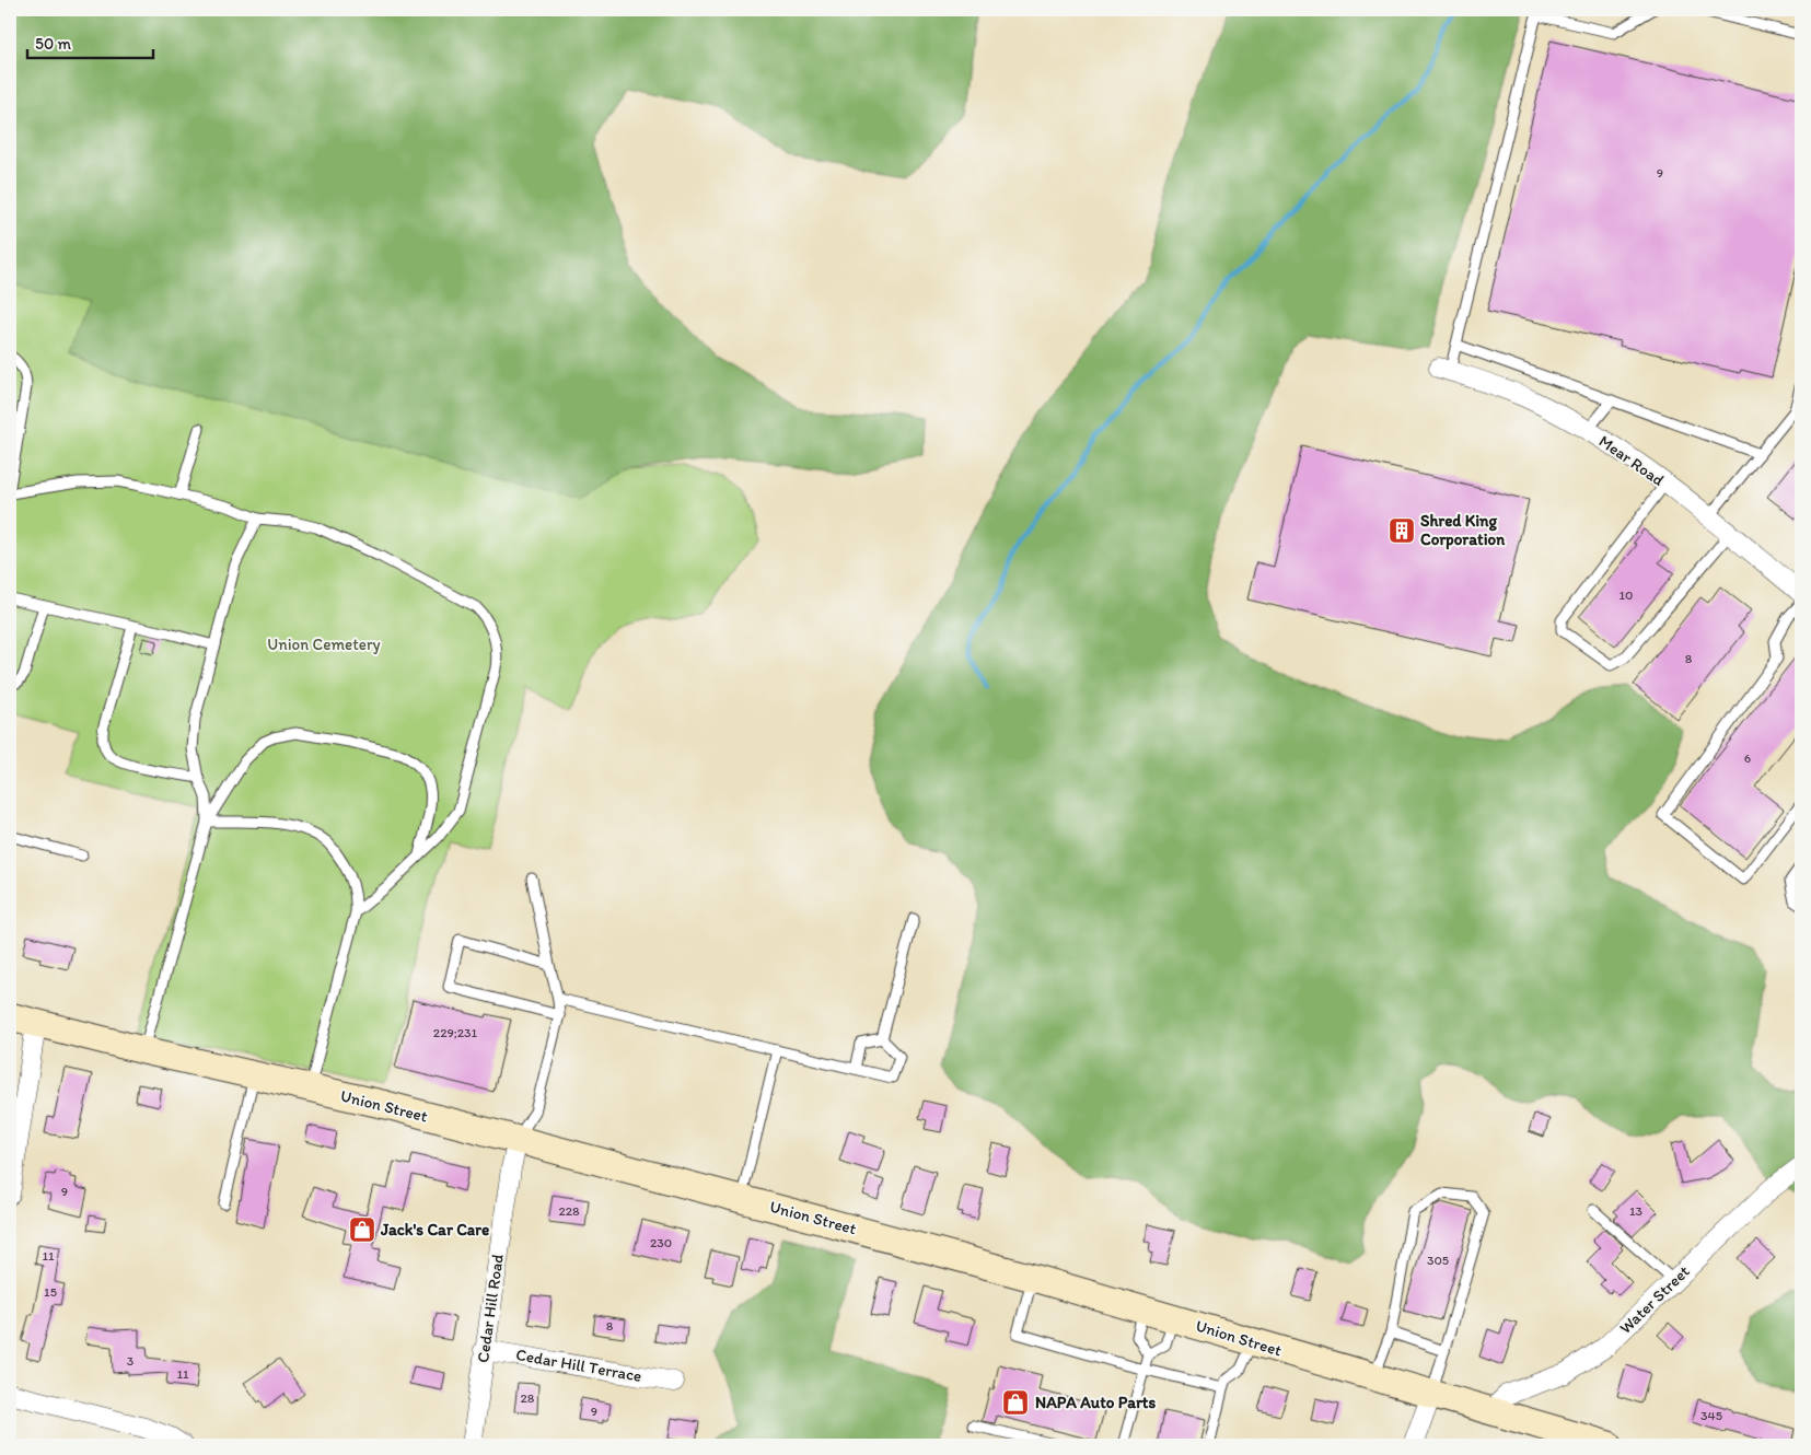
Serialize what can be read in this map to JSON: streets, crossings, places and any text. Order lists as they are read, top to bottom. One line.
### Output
{"streets":{"main road":["Union Street"],"street":["Mear Road","Water Street","Cedar Hill Road","Cedar Hill Terrace"]},"crossings":[["Union Street","Water Street"],["Union Street","Cedar Hill Road"],["Cedar Hill Road","Cedar Hill Terrace"]],"parks":["Union Cemetery"],"places":{"building":["Shred King Corporation"],"shop":["Jack's Car Care","NAPA Auto Parts"]},"house_numbers":["9","10","8","6","229;231","9","228","13","230","11","305","15","8","3","11","28","9","345"],"scale_bar":"50 m"}
